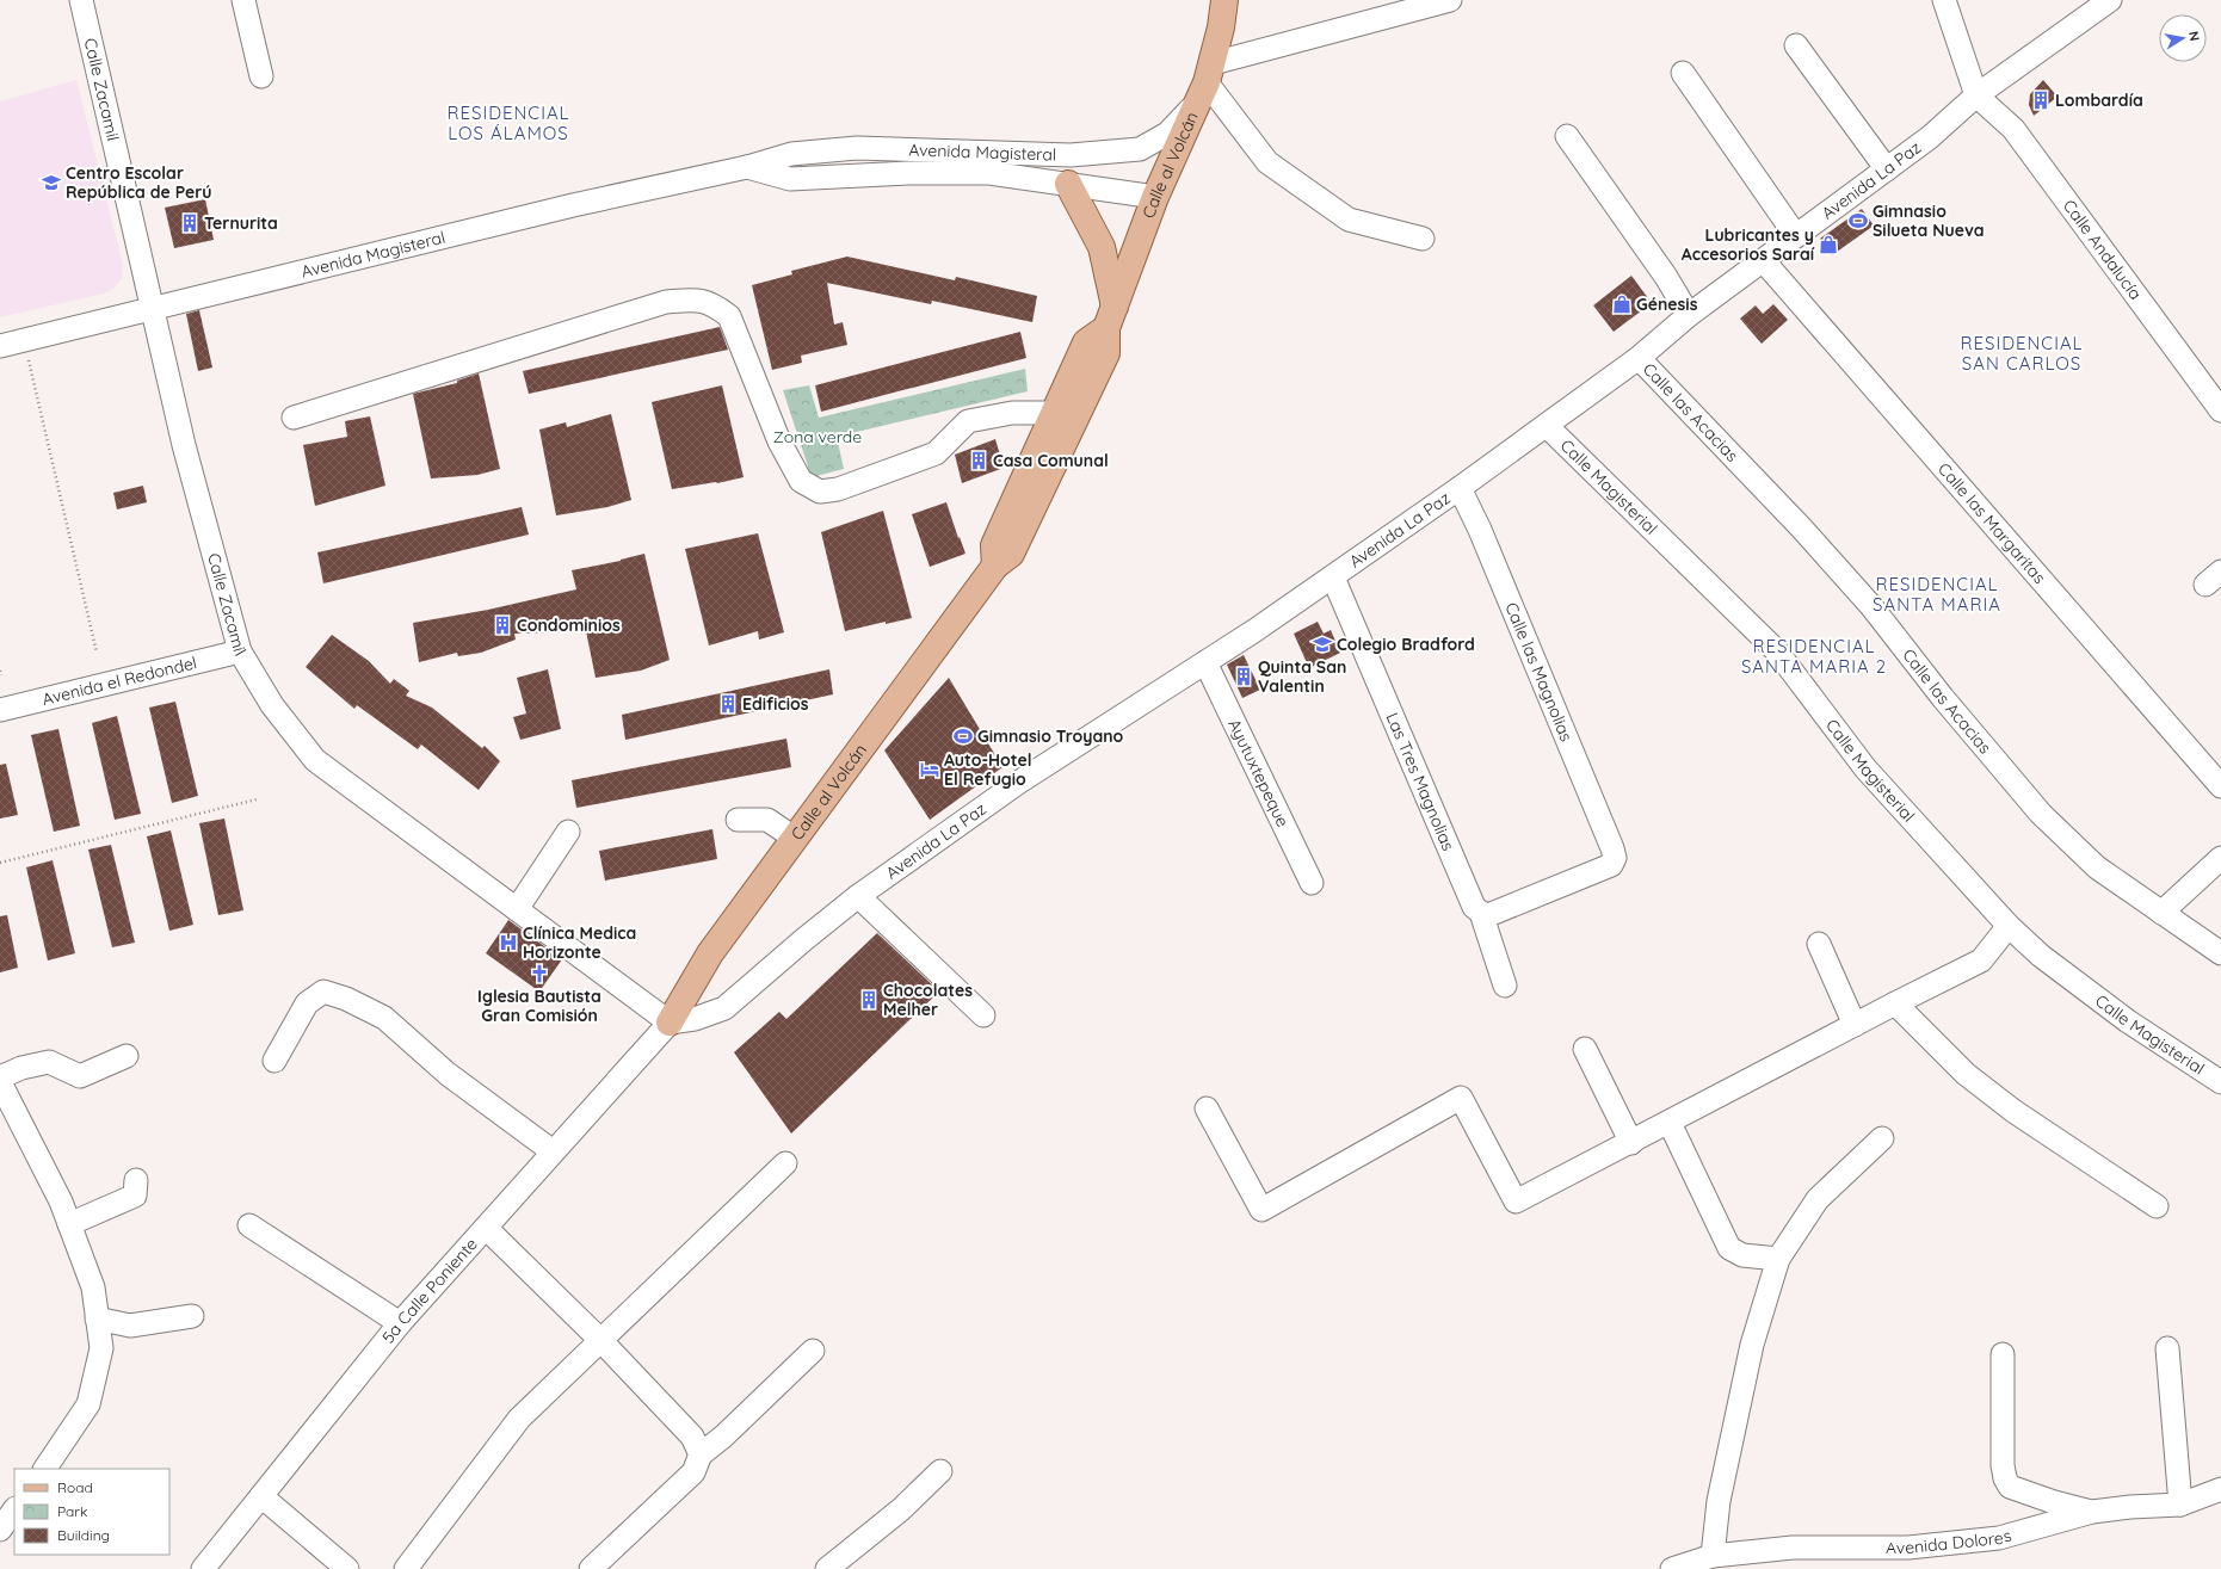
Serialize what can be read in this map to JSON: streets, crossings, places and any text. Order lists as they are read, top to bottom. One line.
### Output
{"streets":{"main road":["Calle al Volcán"],"street":["Calle Zacamil","Avenida Magisteral","Avenida La Paz","Calle Andalucía","Calle las Acacias","Calle Magisterial","Calle las Margaritas","Calle las Magnolias","Avenida el Redondel","Ayutuxtepeque","Las Tres Magnolias","5a Calle Poniente","Avenida Dolores"]},"crossings":[["Calle Zacamil","Avenida Magisteral"],["Calle Zacamil","Calle al Volcán"],["Calle Zacamil","Avenida La Paz"],["Calle Zacamil","Avenida el Redondel"],["Calle Zacamil","5a Calle Poniente"],["Avenida Magisteral","Calle al Volcán"],["Calle al Volcán","Avenida La Paz"],["Calle al Volcán","5a Calle Poniente"],["Avenida La Paz","Calle Andalucía"],["Avenida La Paz","Calle las Acacias"],["Avenida La Paz","Calle Magisterial"],["Avenida La Paz","Calle las Margaritas"],["Avenida La Paz","Calle las Magnolias"],["Avenida La Paz","Ayutuxtepeque"],["Avenida La Paz","Las Tres Magnolias"],["Avenida La Paz","5a Calle Poniente"],["Calle las Magnolias","Las Tres Magnolias"]],"districts":["RESIDENCIAL LOS ÁLAMOS","RESIDENCIAL SAN CARLOS","RESIDENCIAL SANTA MARIA","RESIDENCIAL SANTA MARIA 2"],"parks":["Zona verde"],"places":{"building":["Lombardía","Ternurita","Casa Comunal","Condominios","Quinta San Valentin","Edificios","Chocolates Melher"],"school or university":["Centro Escolar República de Perú","Colegio Bradford"],"sports":["Gimnasio Silueta Nueva","Gimnasio Troyano"],"shop":["Lubricantes y Accesorios Saraí","Génesis"],"hotel":["Auto-Hotel El Refugio"],"hospital":["Clínica Medica Horizonte"],"church":["Iglesia Bautista Gran Comisión"]},"legend":["Road","Park","Building"],"north":"right"}
